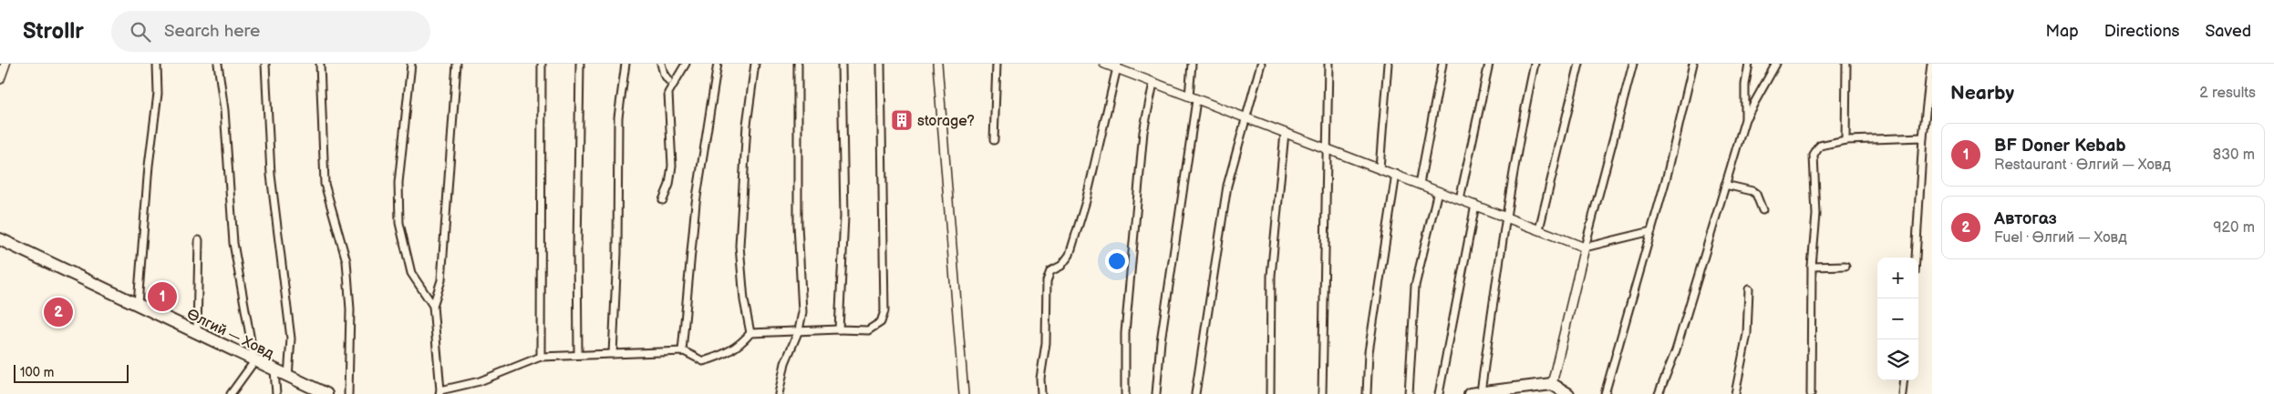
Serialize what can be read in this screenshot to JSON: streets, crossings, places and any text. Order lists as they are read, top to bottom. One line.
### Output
{"streets":{"highway":["Өлгий — Ховд"]},"places":{"building":["storage?"]},"scale_bar":"100 m","page":{"header":"Strollr","search":"Search here","nav":["Map","Directions","Saved"],"heading":["Nearby","2 results"],"list":[{"mark":"1","name":"BF Doner Kebab","note":"Restaurant · Өлгий — Ховд","value":"830 m"},{"mark":"2","name":"Автогаз","note":"Fuel · Өлгий — Ховд","value":"920 m"}],"map_buttons":["+","−"],"pins":["1","2"],"scale":"100 m"}}
